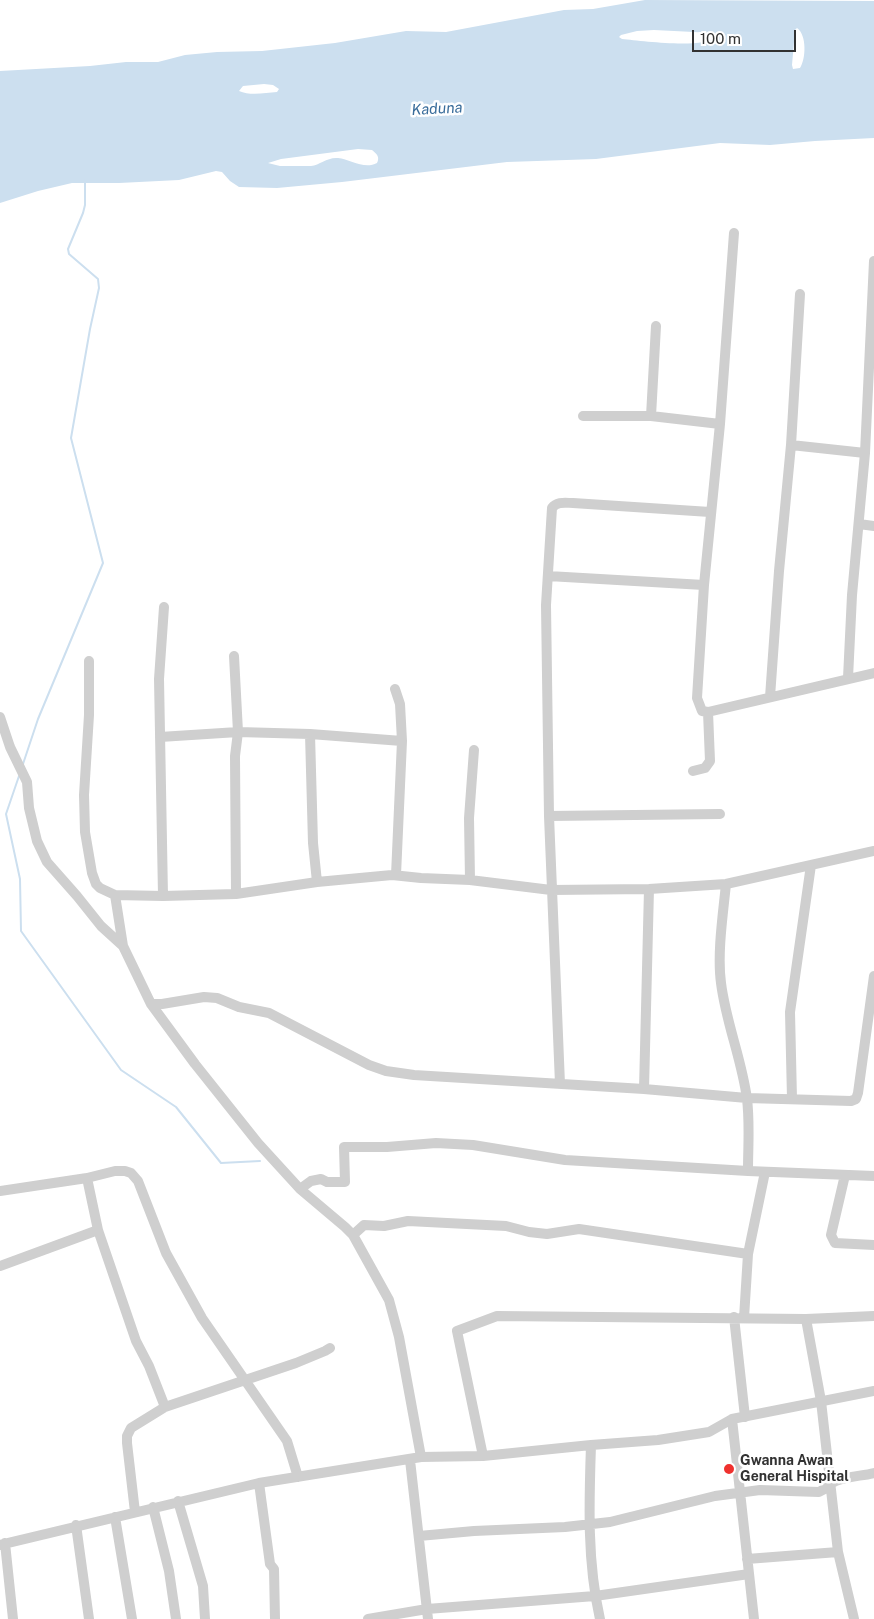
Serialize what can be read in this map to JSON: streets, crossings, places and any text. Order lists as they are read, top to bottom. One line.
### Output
{"water":["Kaduna"],"places":["Gwanna Awan General Hispital"],"scale_bar":"100 m"}
